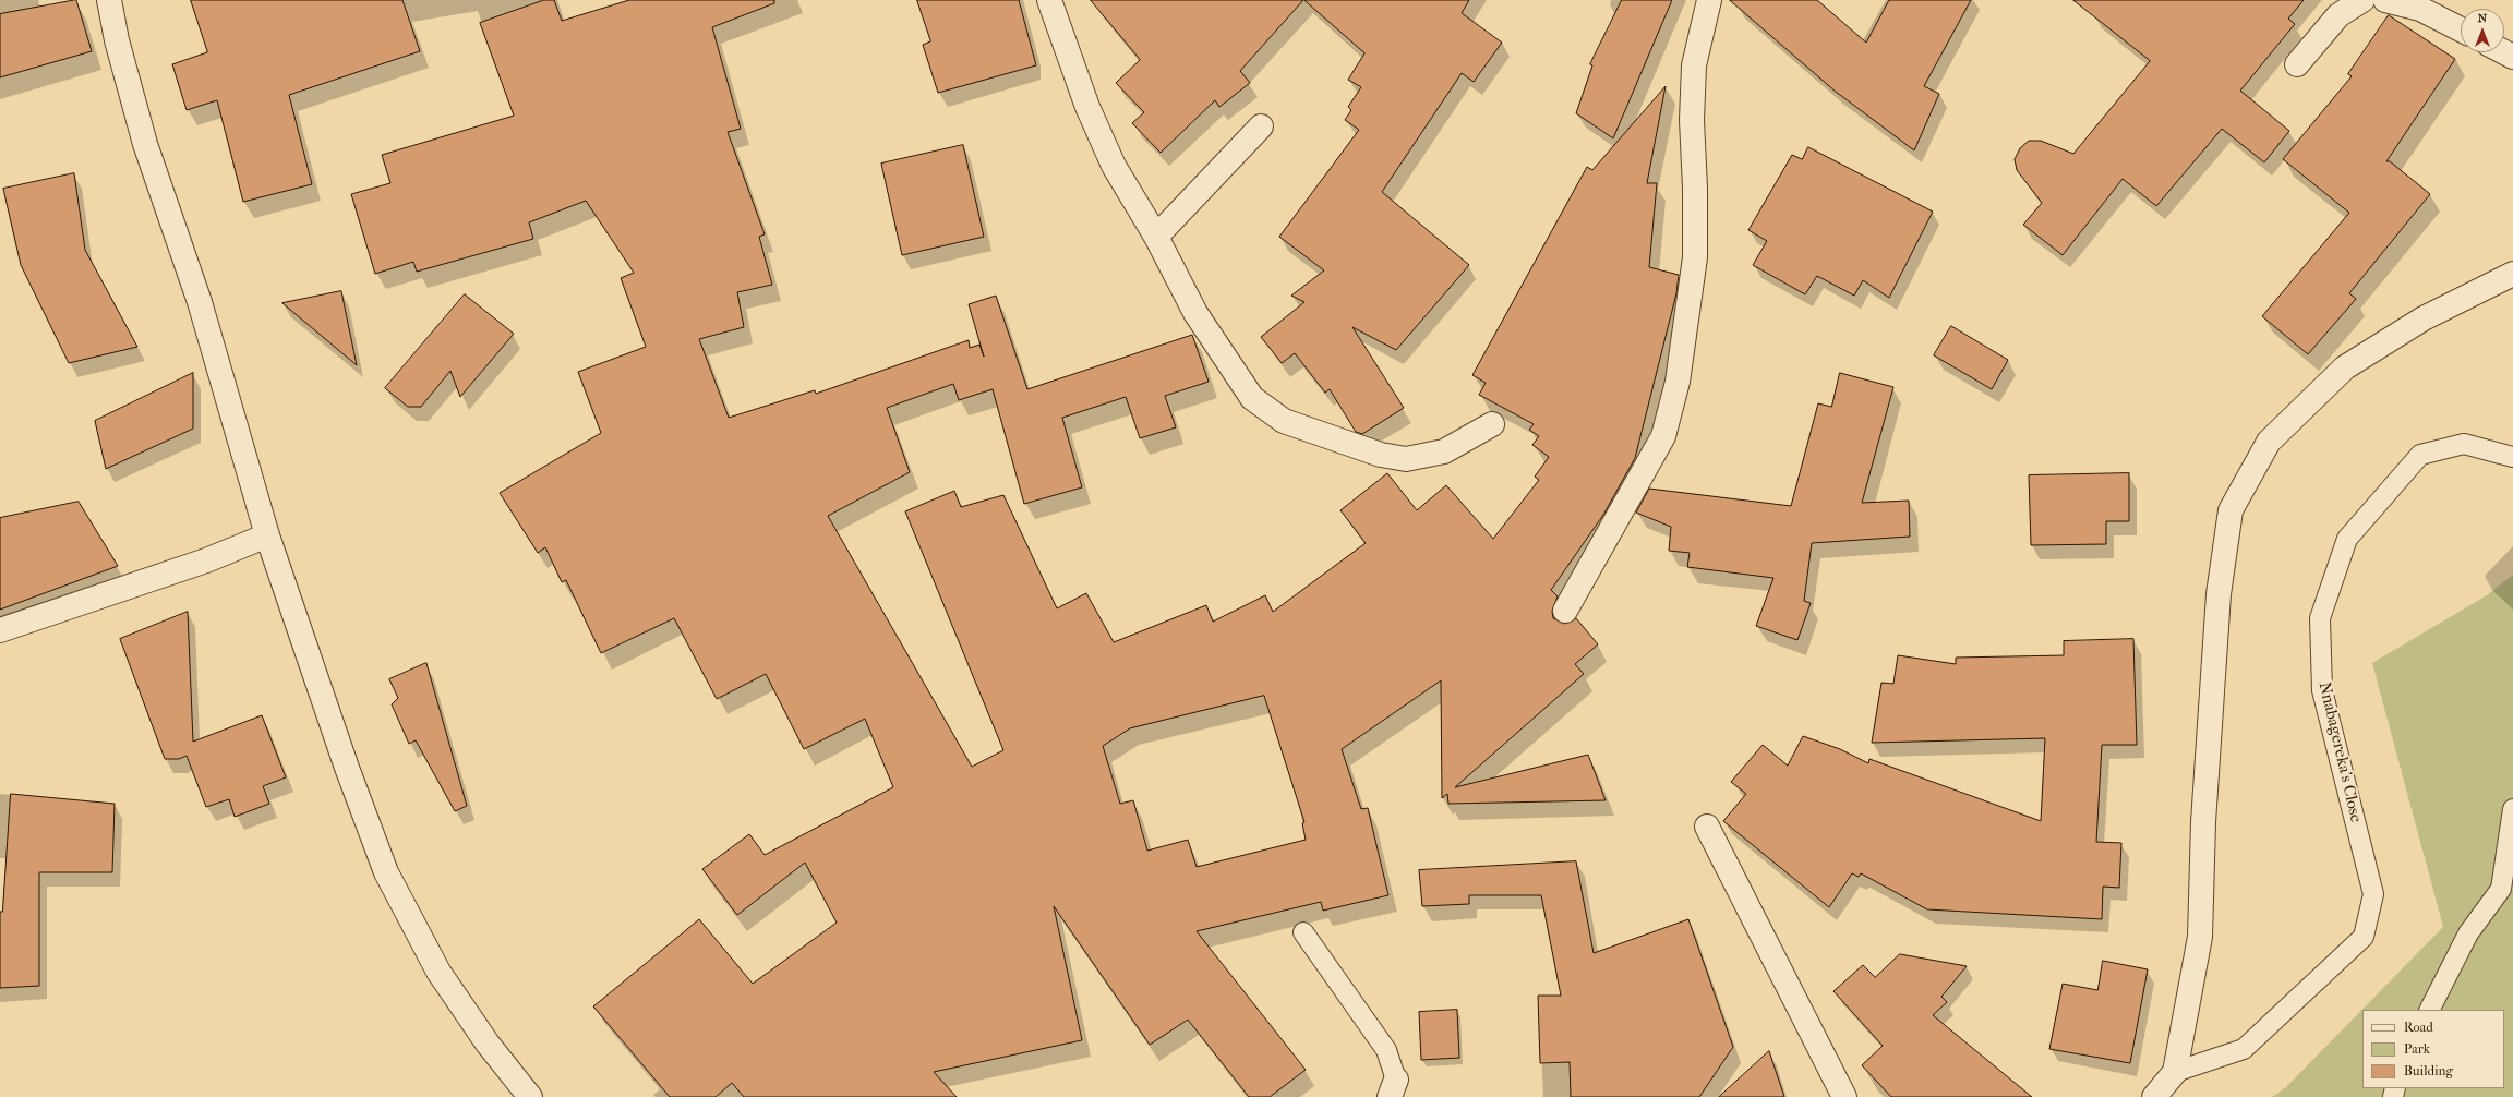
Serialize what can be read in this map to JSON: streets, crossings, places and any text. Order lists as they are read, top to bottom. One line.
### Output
{"streets":{"lane":["Nnabagereka's Close"]},"legend":["Road","Park","Building"],"north":"top"}
